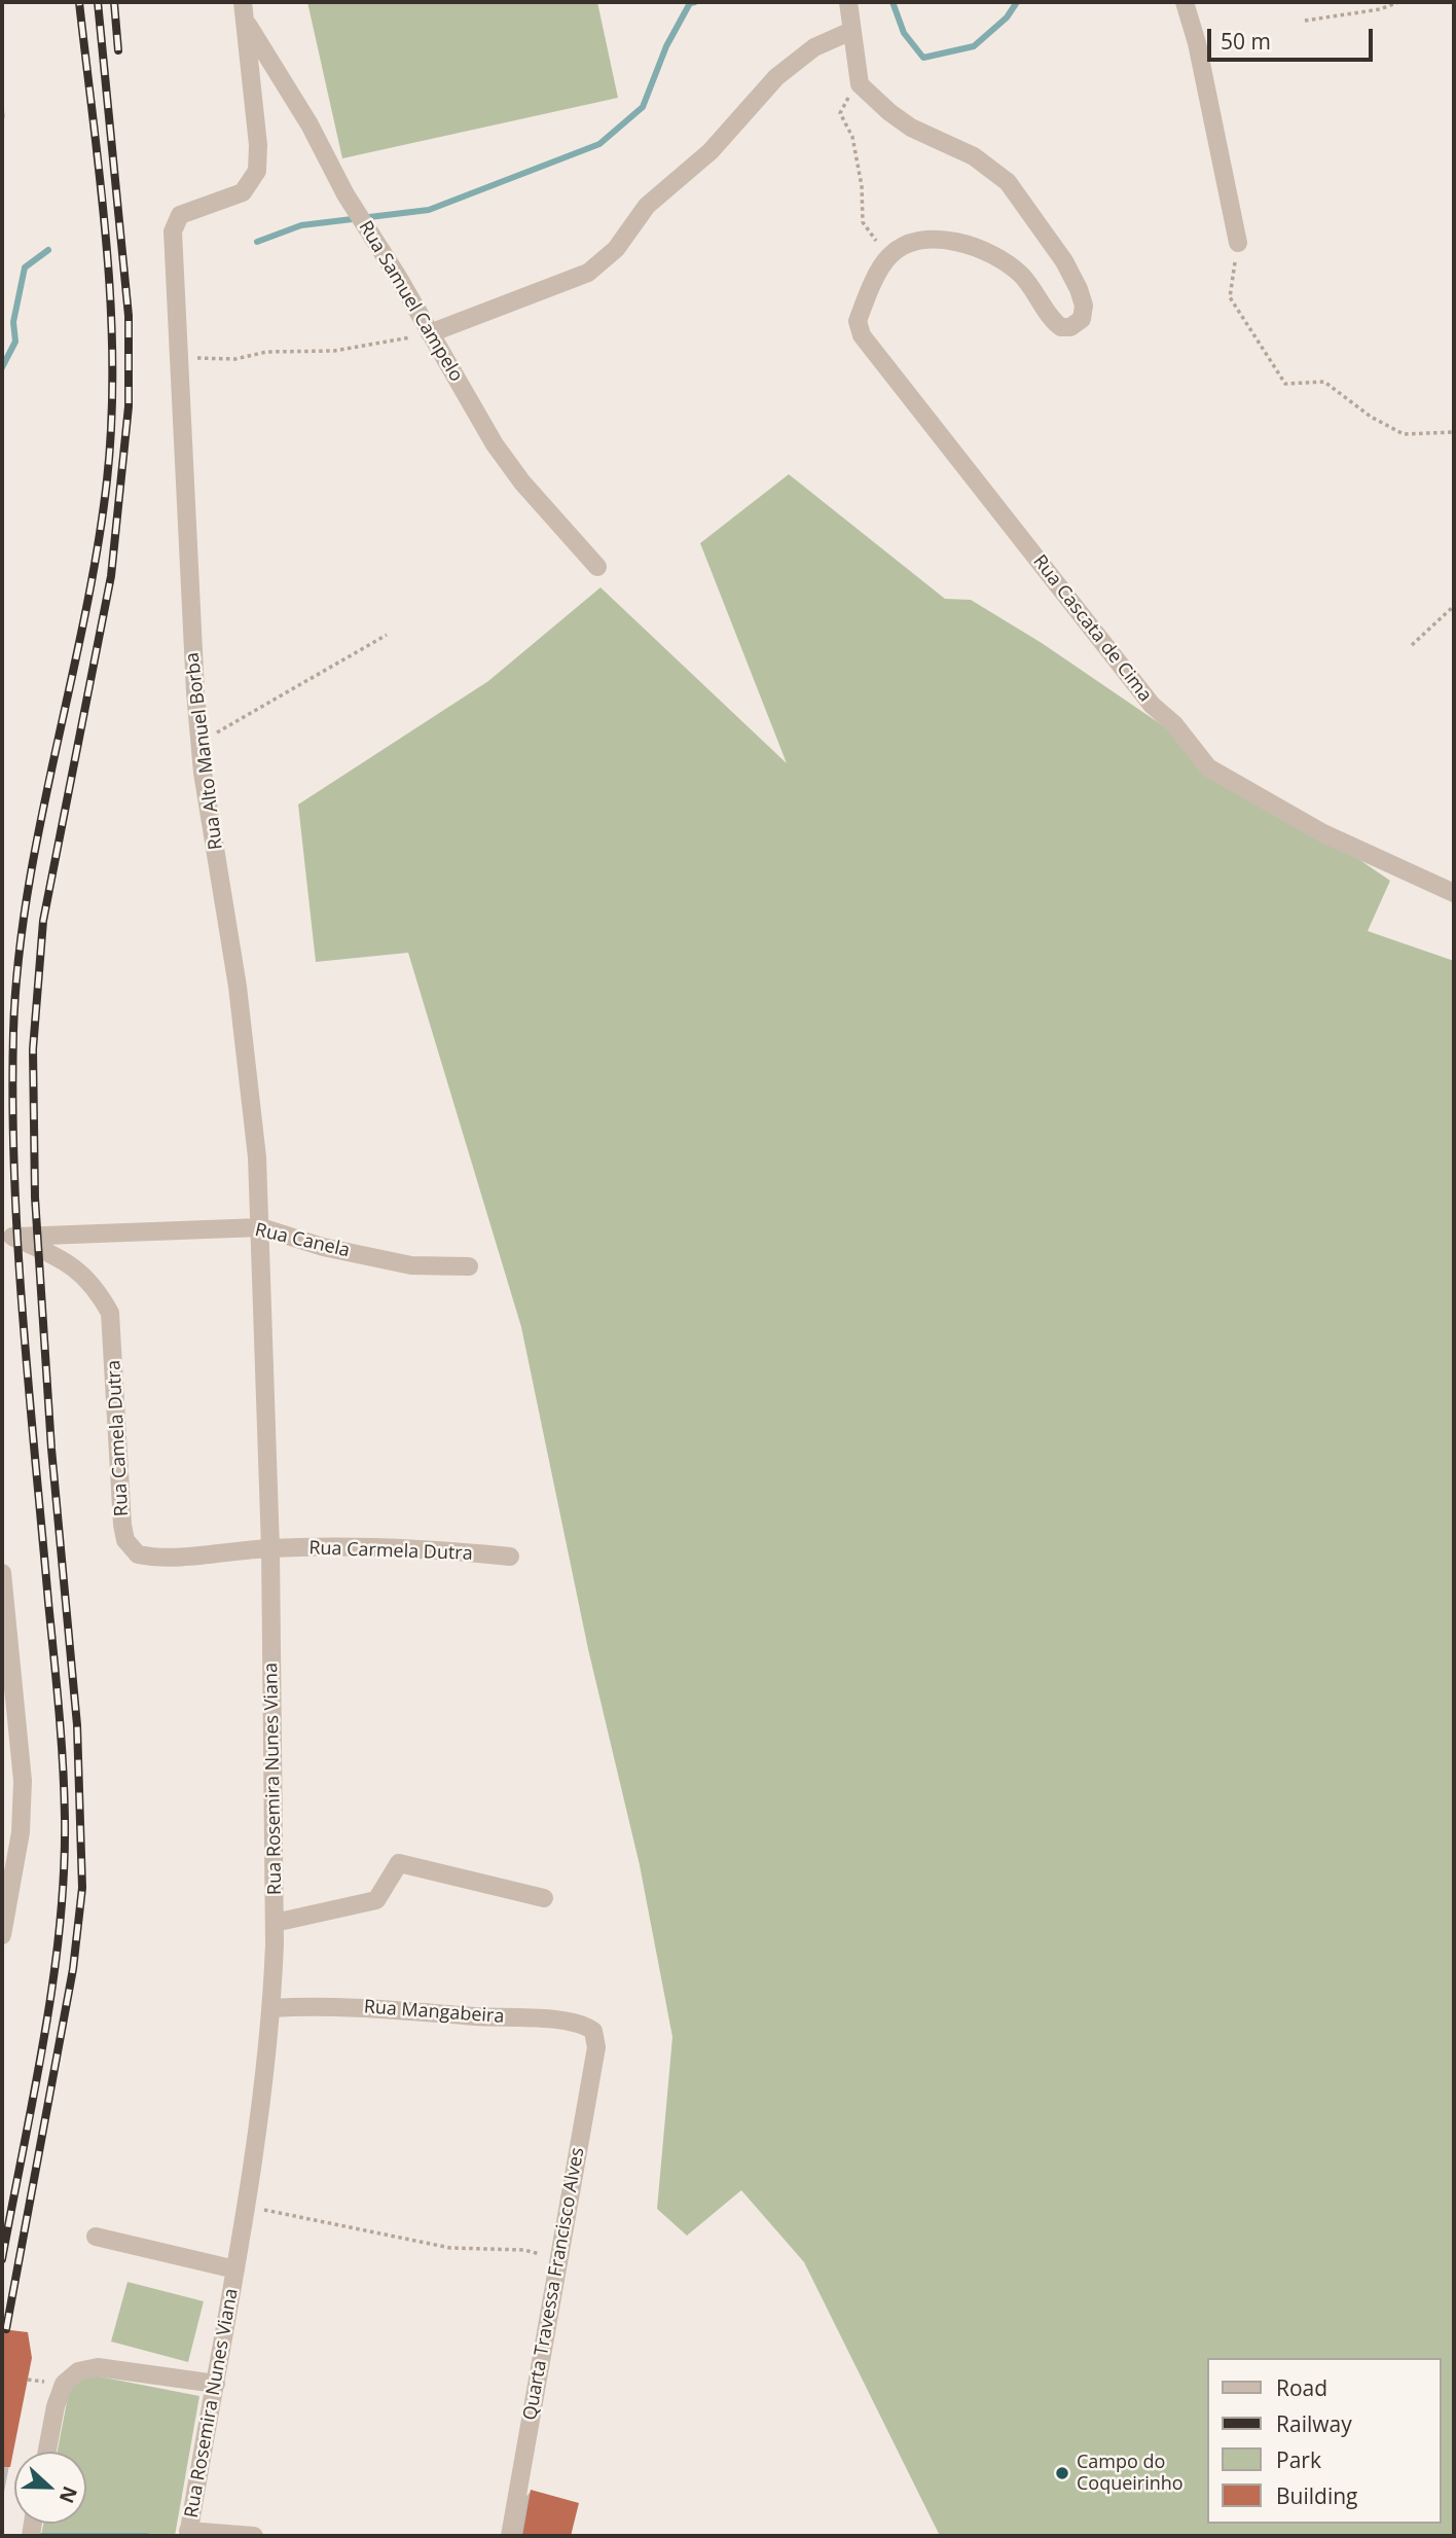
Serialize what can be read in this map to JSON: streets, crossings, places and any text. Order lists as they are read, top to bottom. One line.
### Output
{"streets":{"street":["Rua Samuel Campelo","Rua Cascata de Cima","Rua Alto Manuel Borba","Rua Canela","Rua Camela Dutra","Rua Carmela Dutra","Rua Rosemira Nunes Viana","Rua Mangabeira","Quarta Travessa Francisco Alves"]},"crossings":[["Rua Samuel Campelo","Rua Alto Manuel Borba"],["Rua Alto Manuel Borba","Rua Canela"],["Rua Alto Manuel Borba","Rua Rosemira Nunes Viana"],["Rua Canela","Rua Camela Dutra"],["Rua Camela Dutra","Rua Carmela Dutra"],["Rua Camela Dutra","Rua Rosemira Nunes Viana"],["Rua Carmela Dutra","Rua Rosemira Nunes Viana"],["Rua Rosemira Nunes Viana","Rua Mangabeira"],["Rua Mangabeira","Quarta Travessa Francisco Alves"]],"places":["Campo do Coqueirinho"],"legend":["Road","Railway","Park","Building"],"scale_bar":"50 m","north":"right"}
